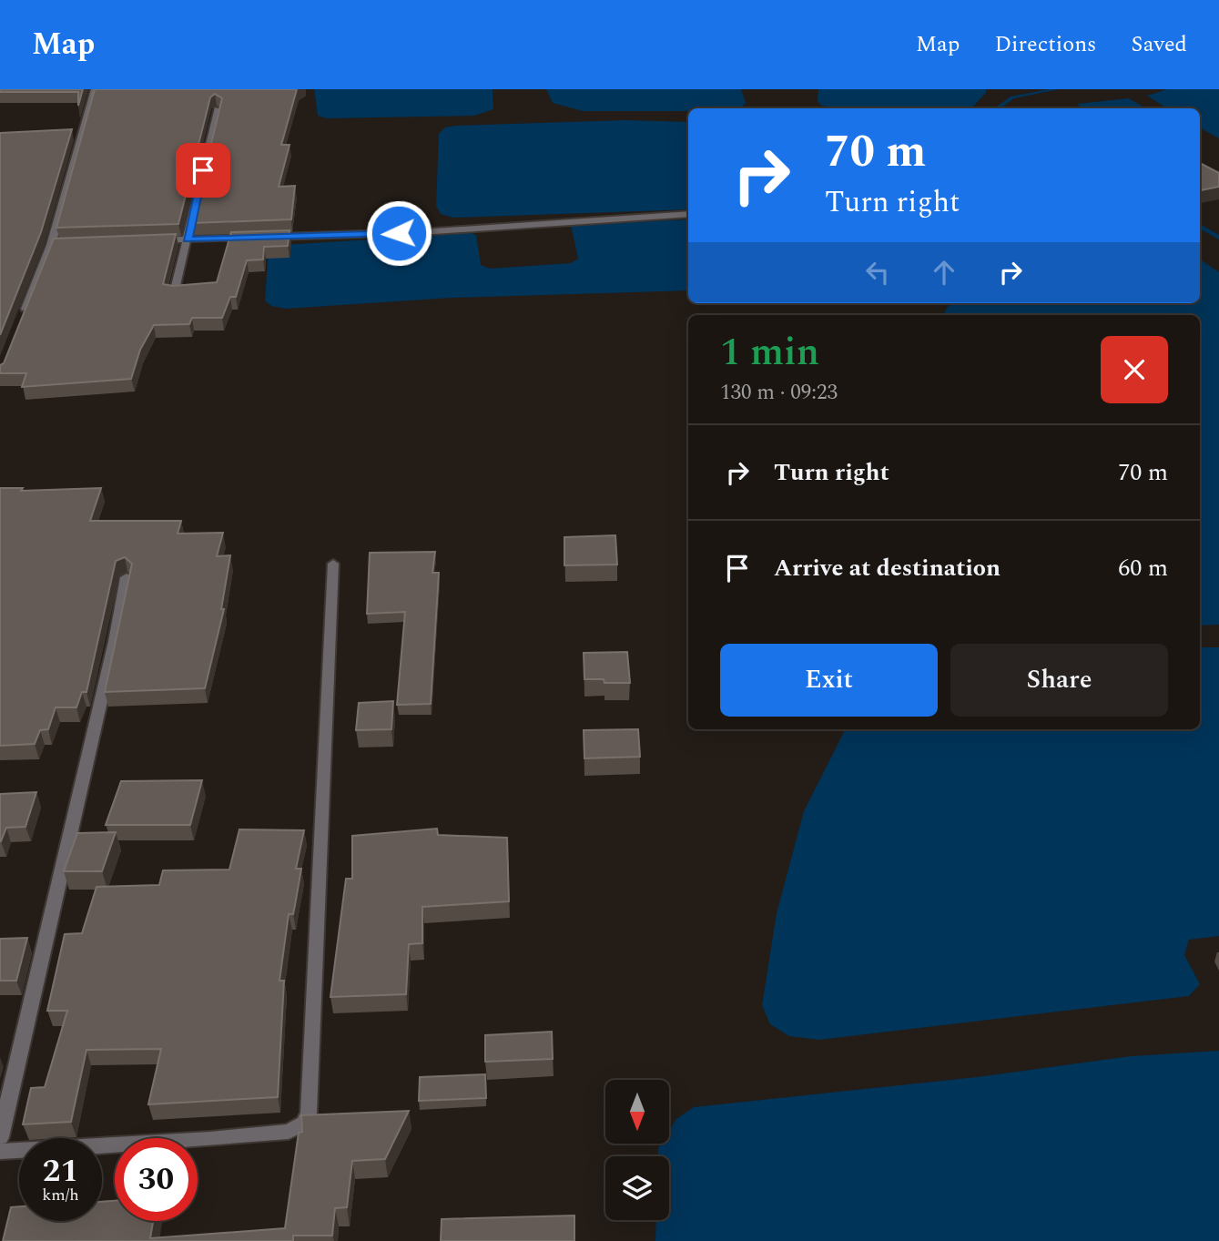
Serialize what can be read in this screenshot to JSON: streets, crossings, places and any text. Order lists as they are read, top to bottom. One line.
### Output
{"north":"bottom","page":{"header":"Map","nav":["Map","Directions","Saved"],"turn":["70 m","Turn right"],"heading":["1 min","130 m · 09:23"],"list":[{"name":"Turn right","value":"70 m"},{"name":"Arrive at destination","value":"60 m"}],"buttons":["Exit","Share"],"speed":"21 km/h","limit":"30"}}
